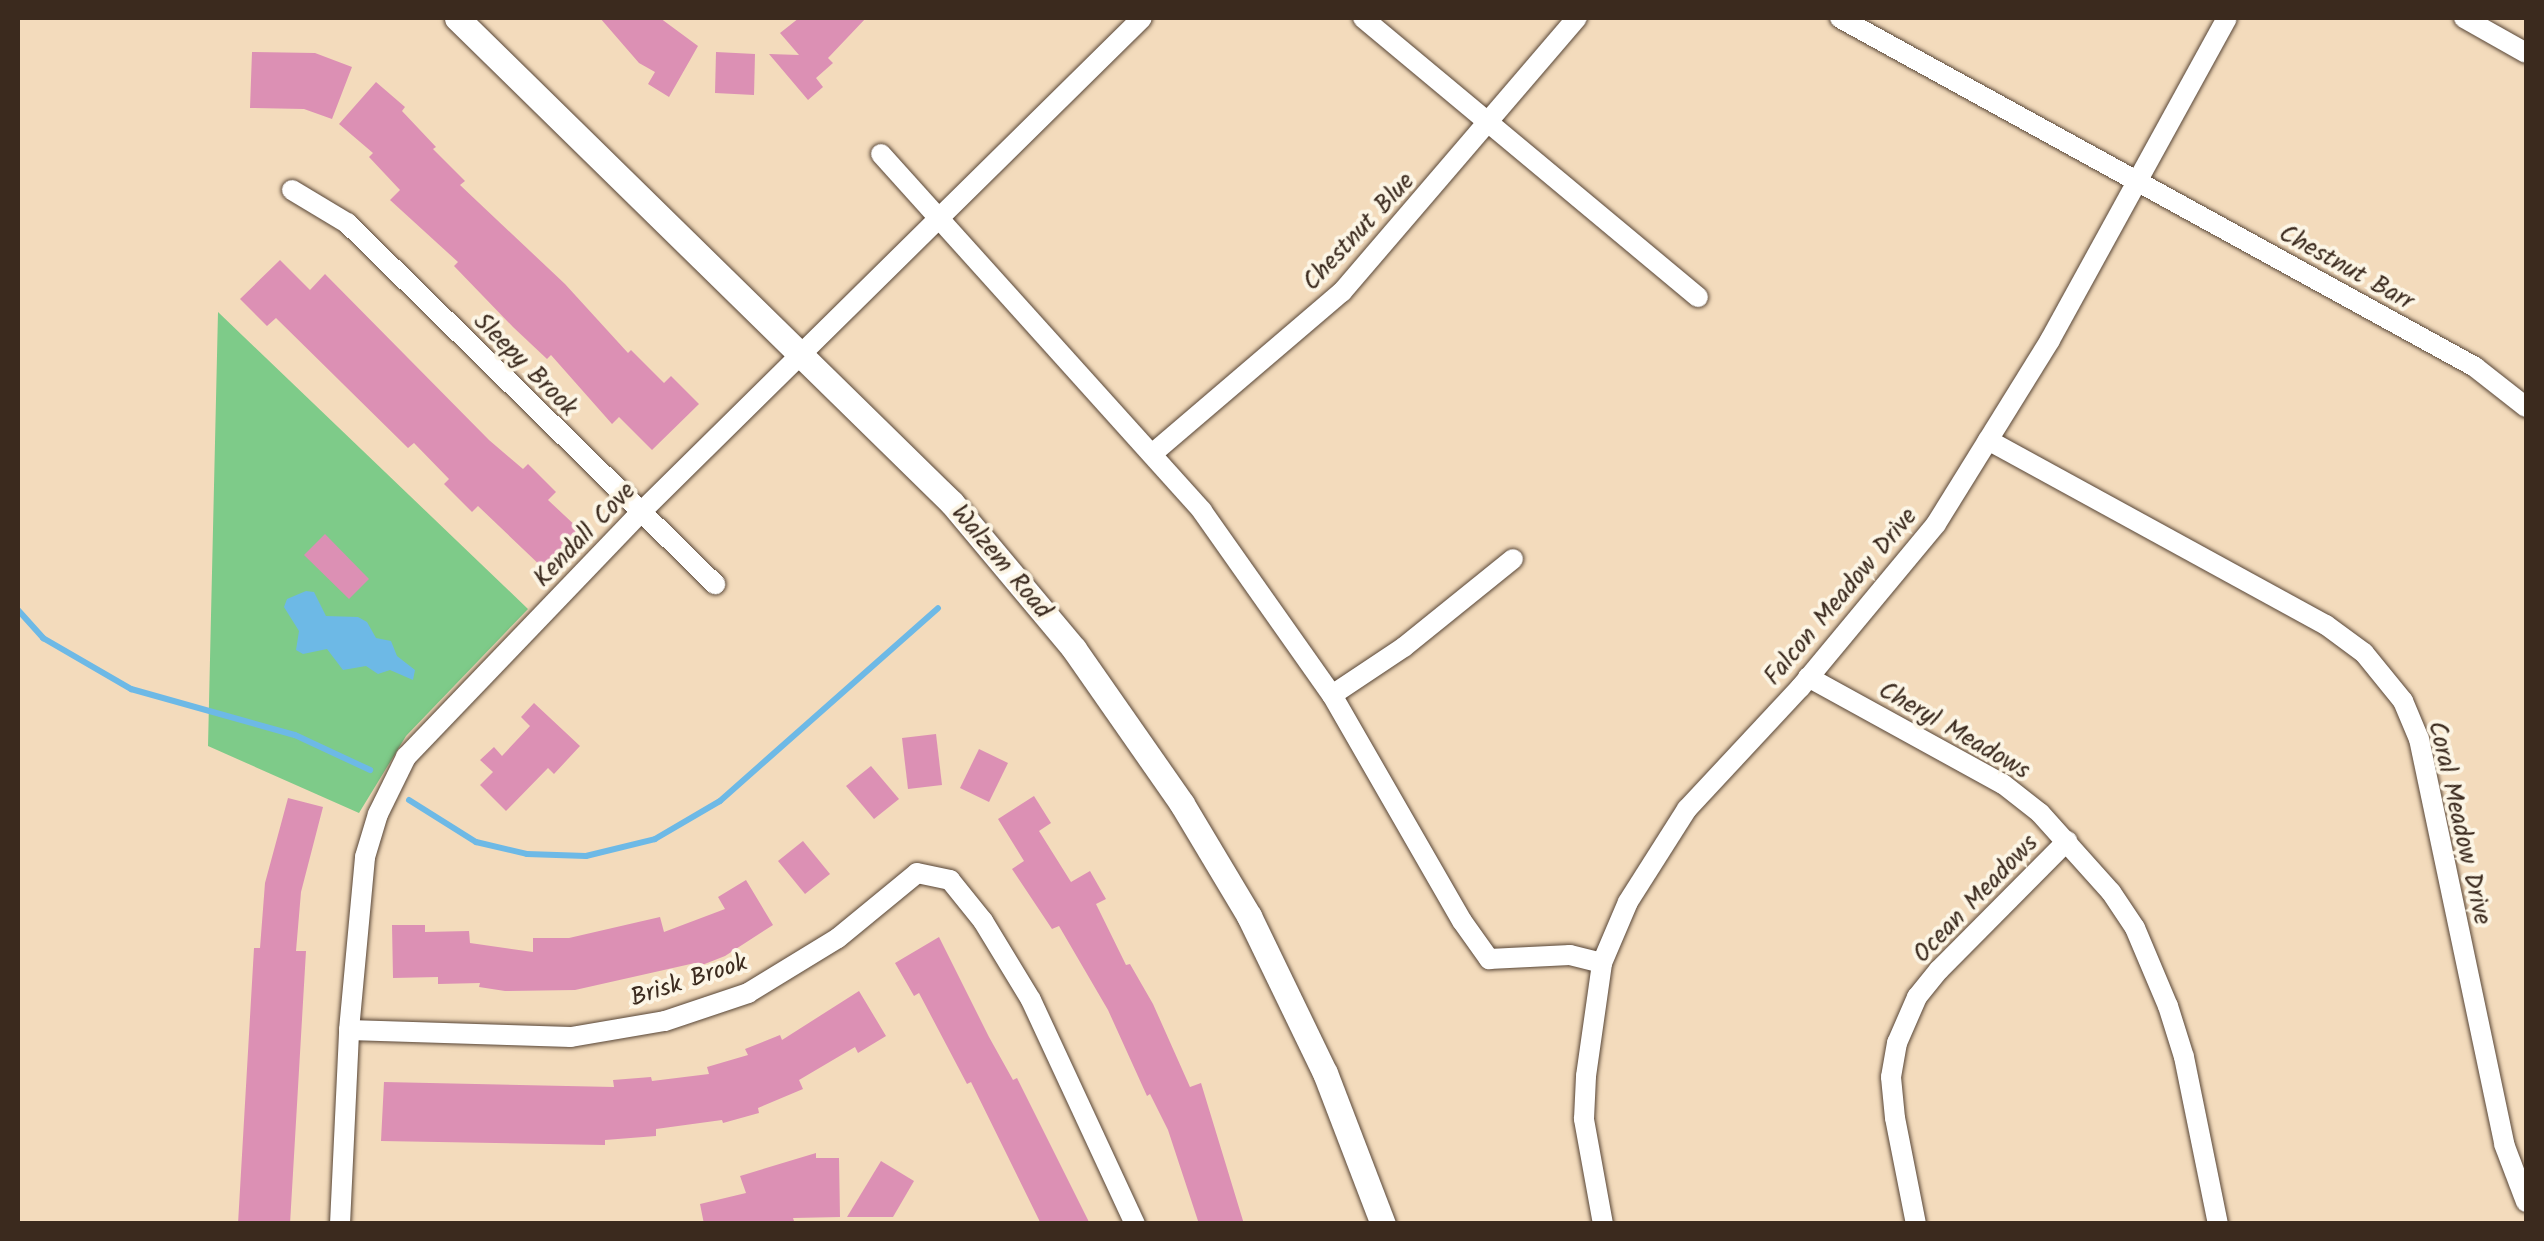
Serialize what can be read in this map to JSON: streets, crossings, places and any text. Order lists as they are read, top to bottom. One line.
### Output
{"streets":{"street":["Chestnut Blue","Chestnut Barr","Sleepy Brook","Kendall Cove","Walzem Road","Falcon Meadow Drive","Cheryl Meadows","Coral Meadow Drive","Ocean Meadows","Brisk Brook"]},"crossings":[["Chestnut Barr","Falcon Meadow Drive"],["Sleepy Brook","Kendall Cove"],["Kendall Cove","Walzem Road"],["Kendall Cove","Brisk Brook"],["Falcon Meadow Drive","Cheryl Meadows"],["Falcon Meadow Drive","Coral Meadow Drive"],["Cheryl Meadows","Ocean Meadows"]]}
